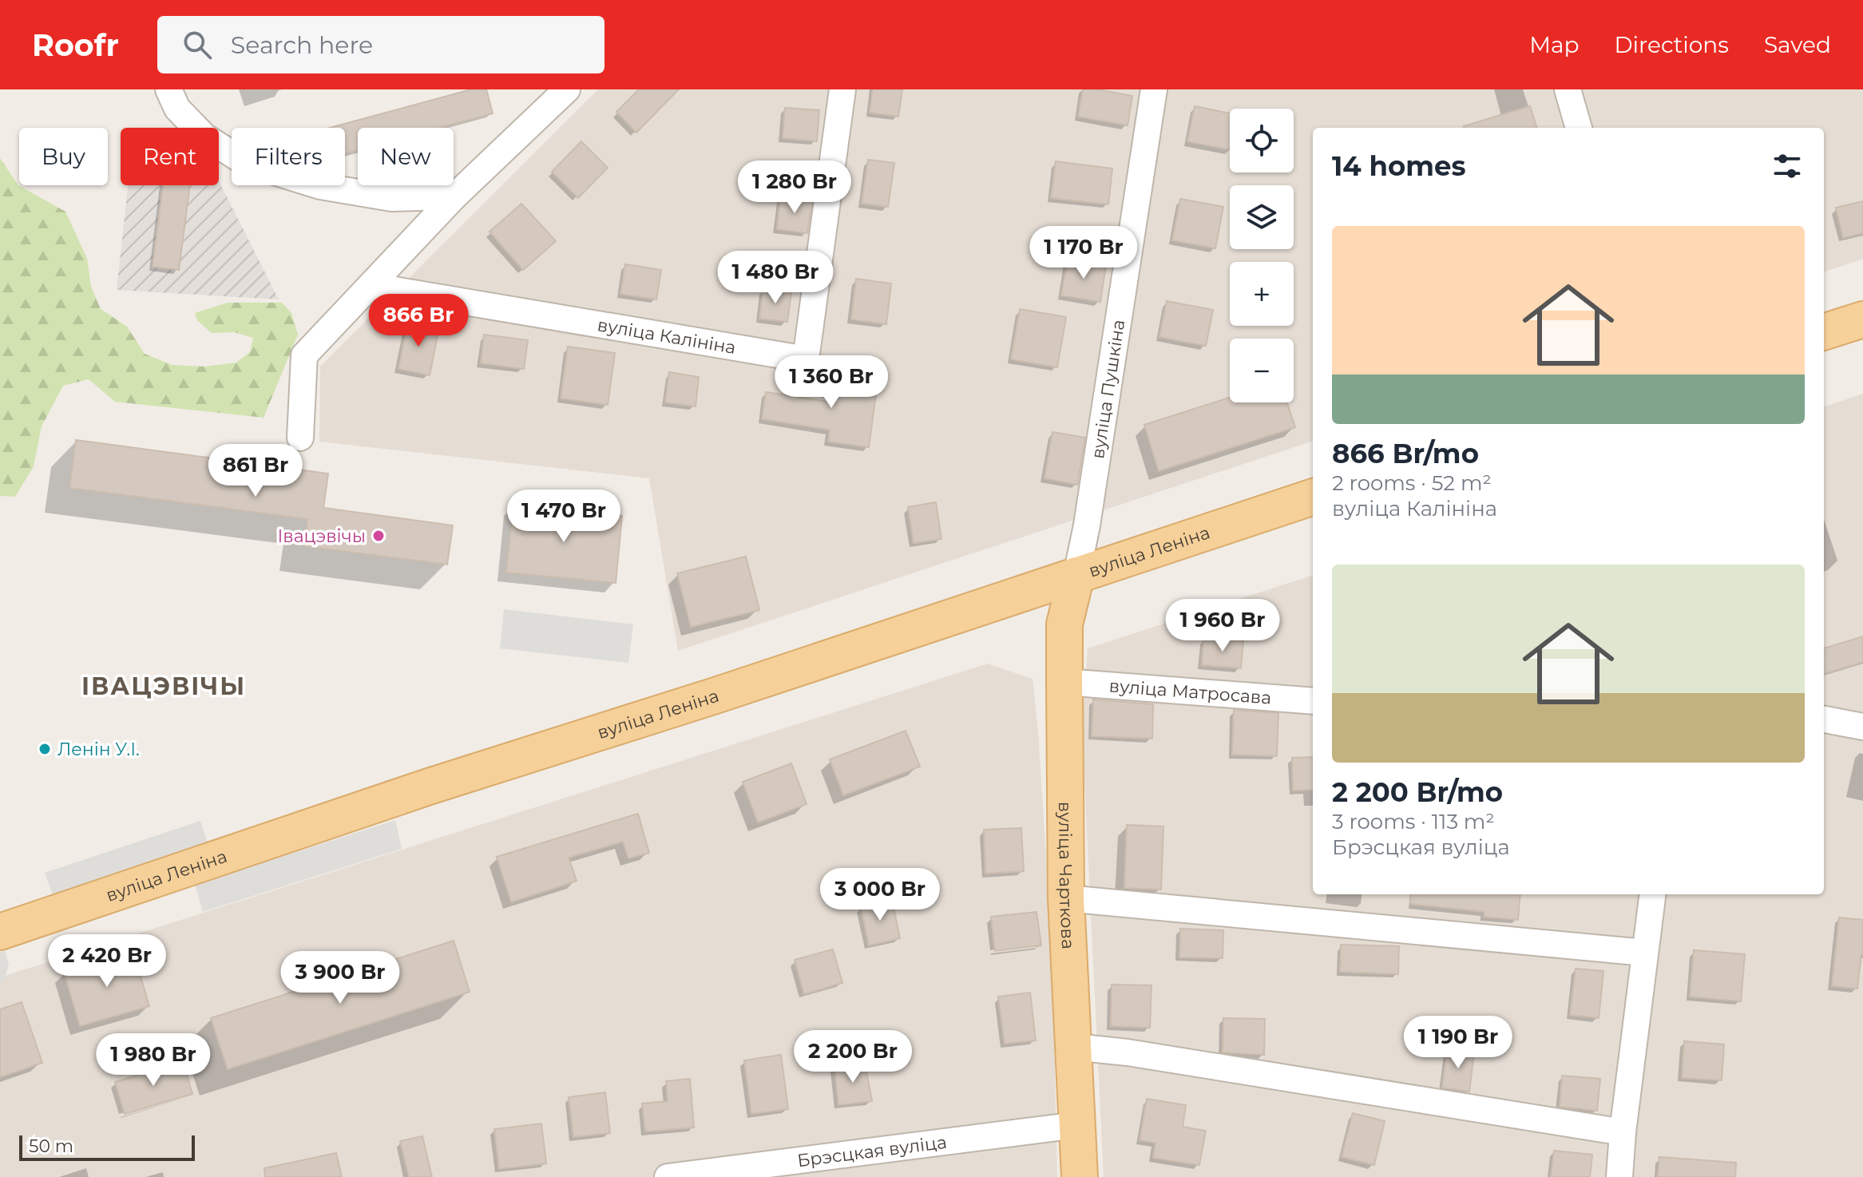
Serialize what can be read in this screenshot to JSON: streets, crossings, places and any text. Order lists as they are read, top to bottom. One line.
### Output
{"streets":{"main road":["вуліца Леніна","вуліца Чарткова"],"street":["вуліца Калініна","вуліца Пушкіна","вуліца Матросава","Брэсцкая вуліца"]},"crossings":[["вуліца Пушкіна","вуліца Леніна"],["вуліца Пушкіна","вуліца Чарткова"],["вуліца Леніна","вуліца Чарткова"],["вуліца Матросава","вуліца Чарткова"],["вуліца Чарткова","Брэсцкая вуліца"]],"districts":["ІВАЦЭВІЧЫ"],"places":["Івацэвічы","Ленін У.І."],"scale_bar":"50 m","page":{"header":"Roofr","search":"Search here","nav":["Map","Directions","Saved"],"map_buttons":["+","−"],"chip":["Buy","Rent","Filters","New"],"heading":"14 homes","price":["1 280 Br","1 170 Br","1 480 Br","866 Br","1 360 Br","861 Br","1 470 Br","1 960 Br","3 000 Br","2 420 Br","3 900 Br","1 190 Br","2 200 Br","1 980 Br"],"list":[{"name":"866 Br/mo","note":"2 rooms · 52 m² · вуліца Калініна"},{"name":"2 200 Br/mo","note":"3 rooms · 113 m² · Брэсцкая вуліца"}],"scale":"50 m"}}
